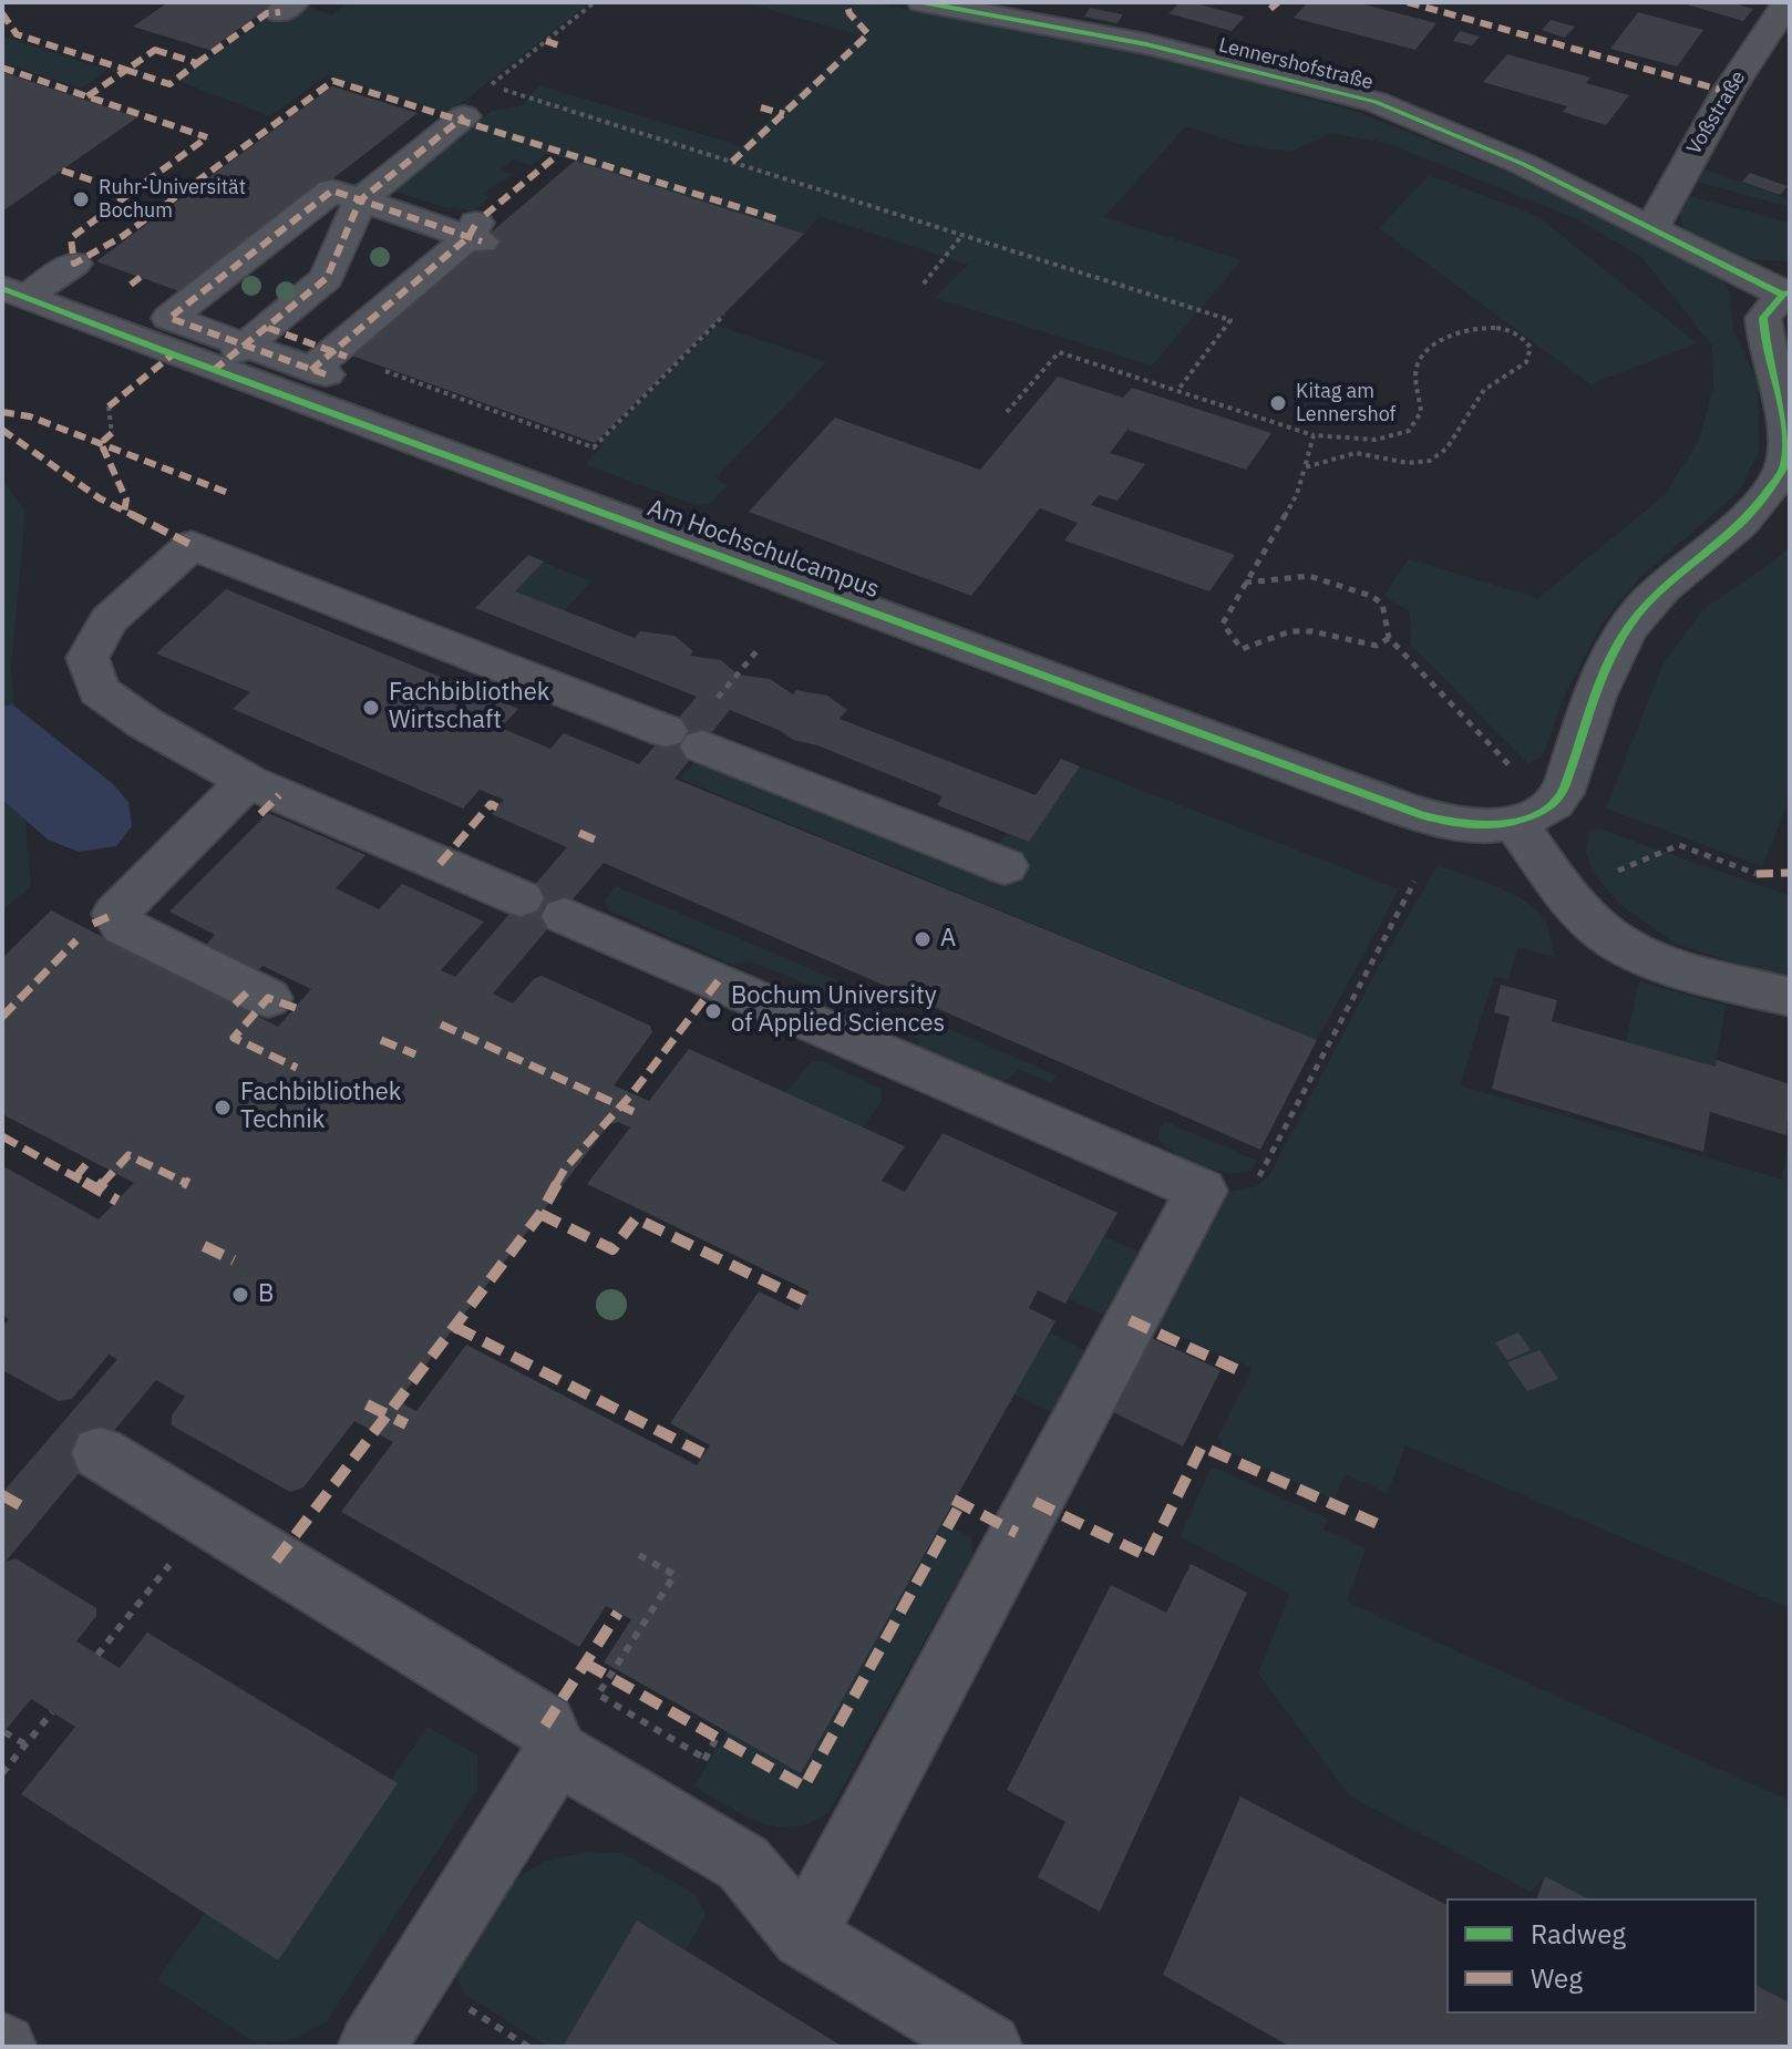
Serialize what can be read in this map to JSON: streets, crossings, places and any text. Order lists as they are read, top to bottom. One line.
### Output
{"streets":{"street":["Lennershofstraße","Voßstraße","Am Hochschulcampus"]},"crossings":[["Lennershofstraße","Voßstraße"]],"places":["Ruhr-Universität Bochum","Kitag am Lennershof","Fachbibliothek Wirtschaft","A","Bochum University of Applied Sciences","Fachbibliothek Technik","B"],"legend":["Radweg","Weg"]}
